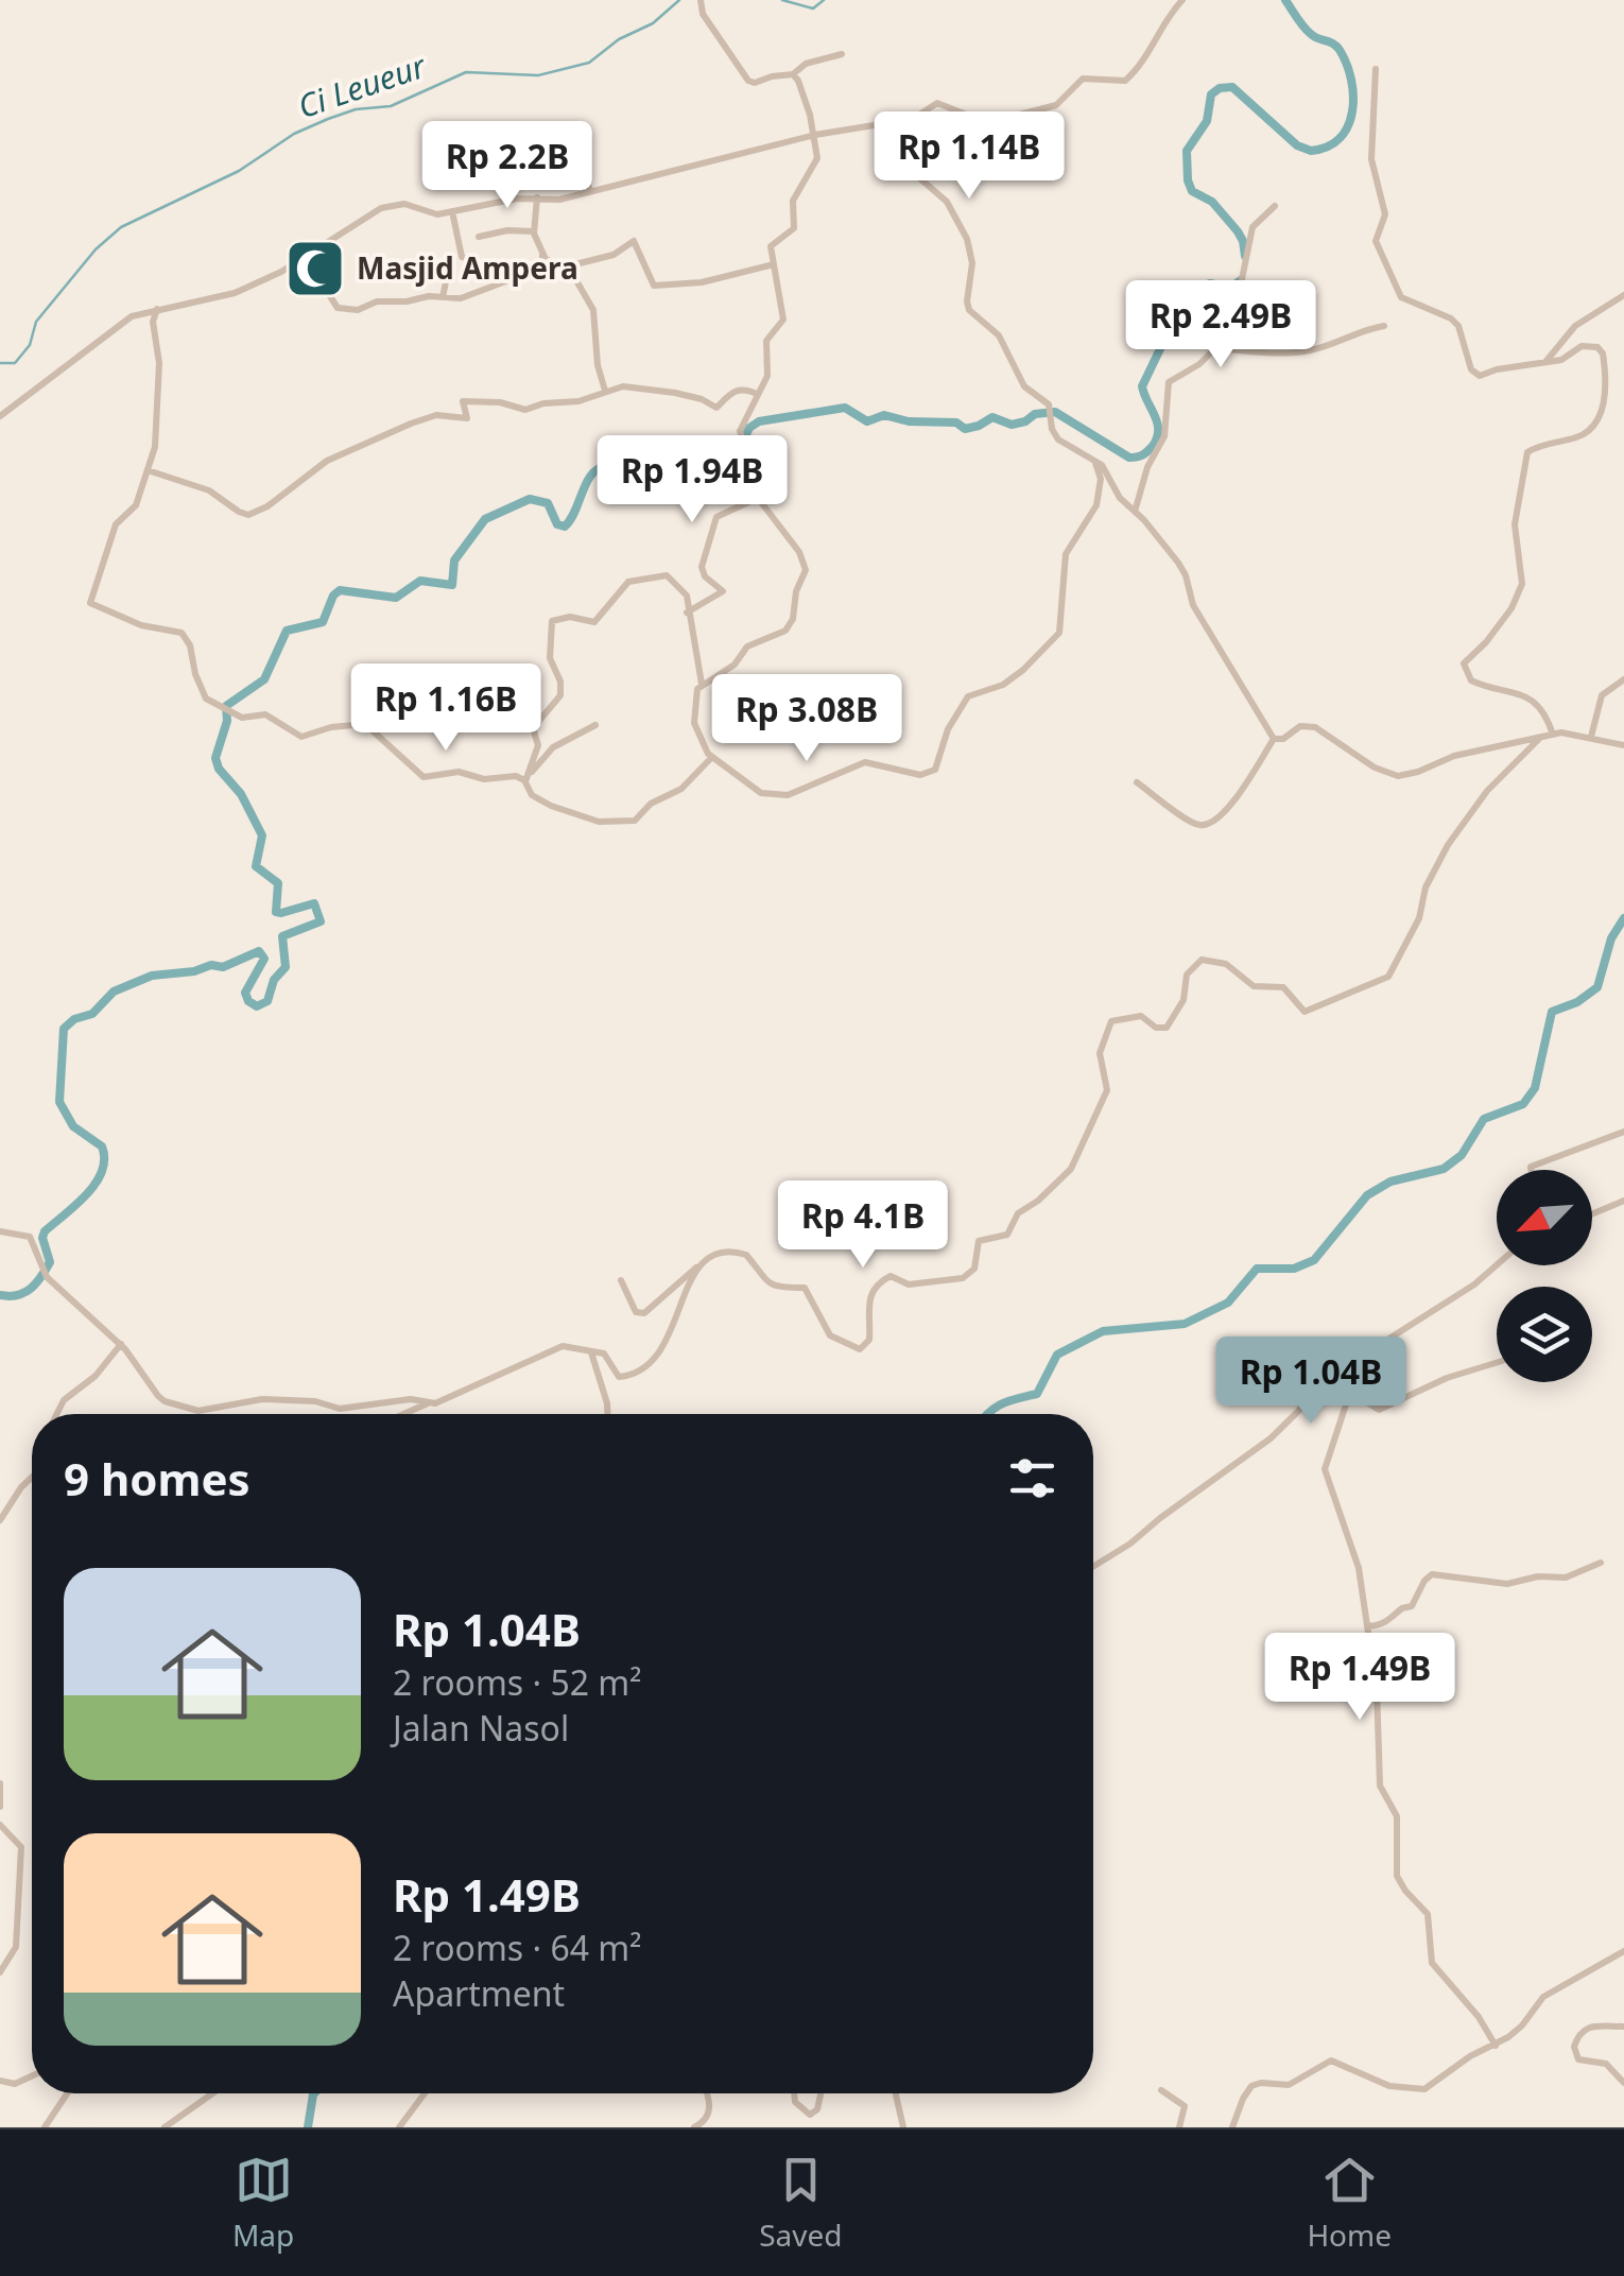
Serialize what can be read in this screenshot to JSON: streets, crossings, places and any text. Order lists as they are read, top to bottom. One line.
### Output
{"water":["Ci Leueur"],"places":{"mosque":["Masjid Ampera"]},"north":"bottom left","page":{"price":["Rp 1.14B","Rp 2.2B","Rp 2.49B","Rp 1.94B","Rp 1.16B","Rp 3.08B","Rp 4.1B","Rp 1.04B","Rp 1.49B"],"heading":"9 homes","list":[{"name":"Rp 1.04B","note":"2 rooms · 52 m² · Jalan Nasol"},{"name":"Rp 1.49B","note":"2 rooms · 64 m² · Apartment"}],"tabs":["Map","Saved","Home"]}}
